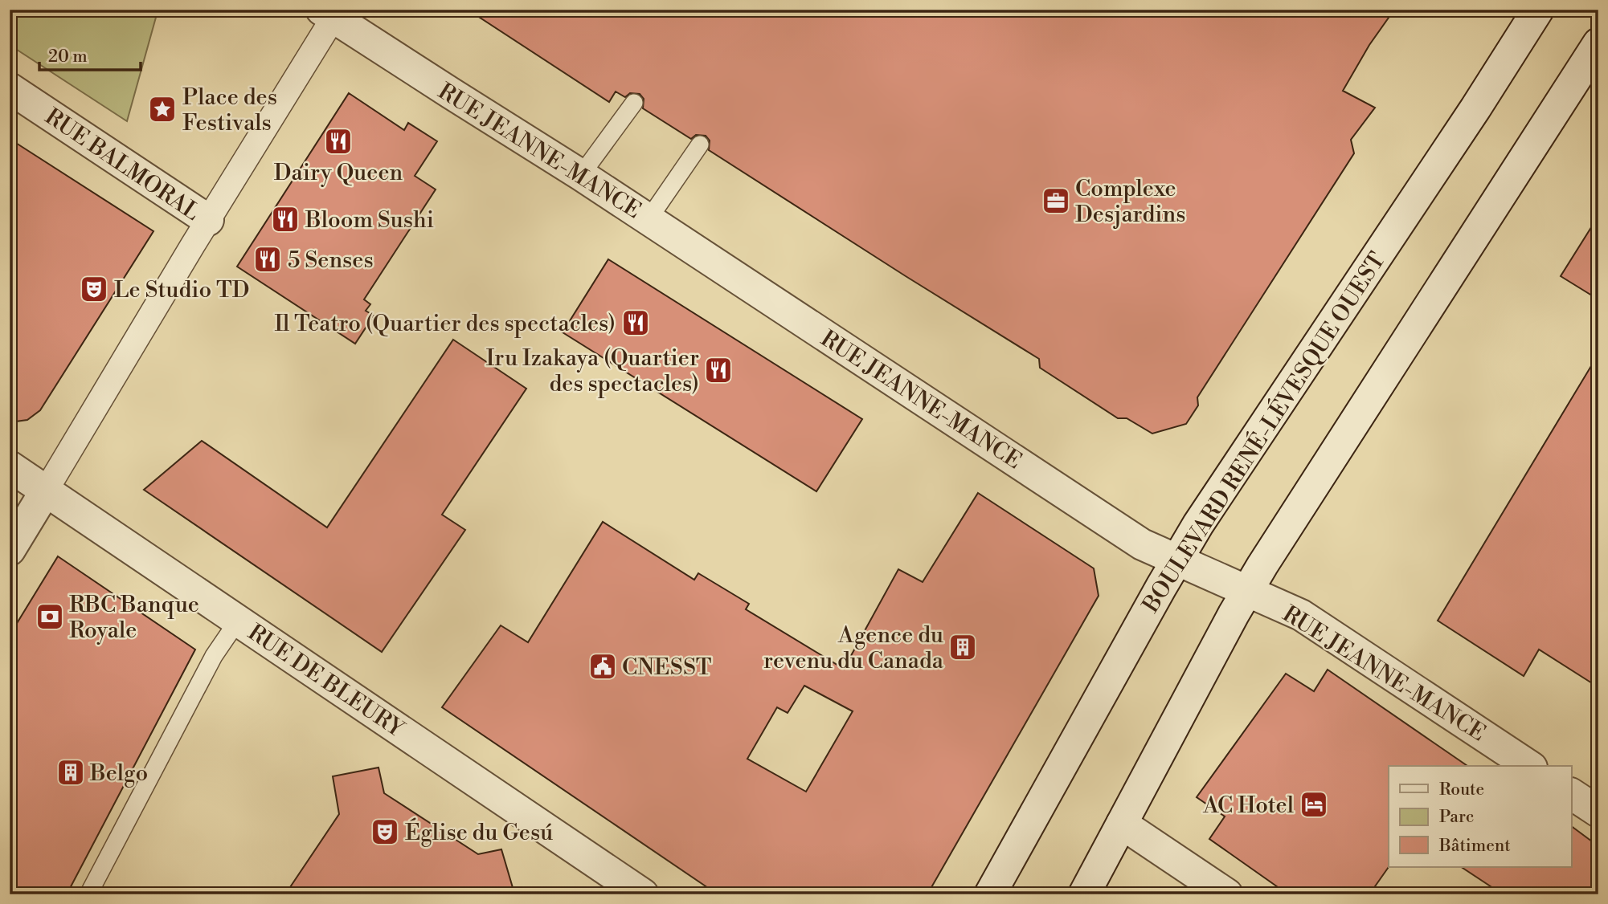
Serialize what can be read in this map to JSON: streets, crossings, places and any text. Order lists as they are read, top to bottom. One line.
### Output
{"streets":{"street":["RUE JEANNE-MANCE","RUE BALMORAL","BOULEVARD RENÉ-LÉVESQUE OUEST","RUE DE BLEURY"]},"crossings":[["RUE JEANNE-MANCE","BOULEVARD RENÉ-LÉVESQUE OUEST"]],"places":{"place":["Place des Festivals"],"restaurant":["Dairy Queen","Bloom Sushi","5 Senses","Il Teatro (Quartier des spectacles)","Iru Izakaya (Quartier des spectacles)"],"office":["Complexe Desjardins"],"theatre":["Le Studio TD","Église du Gesú"],"bank":["RBC Banque Royale"],"building":["Agence du revenu du Canada","Belgo"],"public building":["CNESST"],"hotel":["AC Hotel"]},"legend":["Route","Parc","Bâtiment"],"scale_bar":"20 m"}
